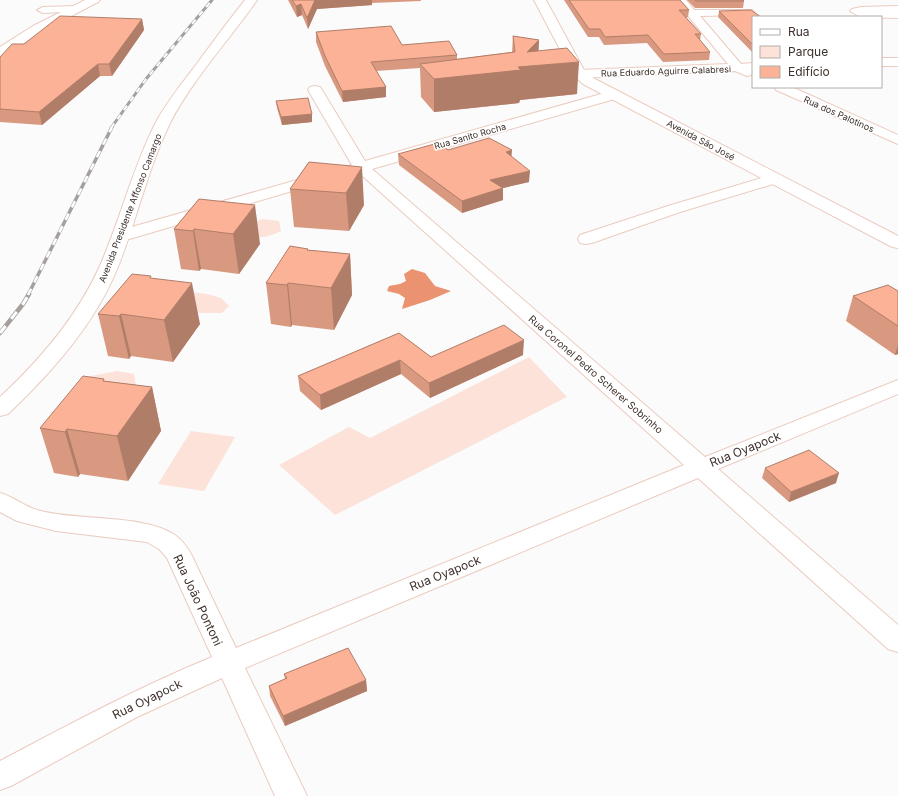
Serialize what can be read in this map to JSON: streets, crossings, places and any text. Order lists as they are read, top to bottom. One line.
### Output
{"streets":{"main road":["Avenida São José","Avenida Presidente Affonso Camargo"],"street":["Rua Eduardo Aguirre Calabresi","Rua dos Palotinos","Rua Sanito Rocha","Rua Coronel Pedro Scherer Sobrinho","Rua Oyapock","Rua João Pontoni"]},"crossings":[["Rua Eduardo Aguirre Calabresi","Avenida São José"],["Rua Sanito Rocha","Avenida São José"],["Rua Sanito Rocha","Avenida Presidente Affonso Camargo"],["Rua Sanito Rocha","Rua Coronel Pedro Scherer Sobrinho"],["Rua Coronel Pedro Scherer Sobrinho","Rua Oyapock"],["Rua Oyapock","Rua João Pontoni"]],"legend":["Rua","Parque","Edifício"]}
